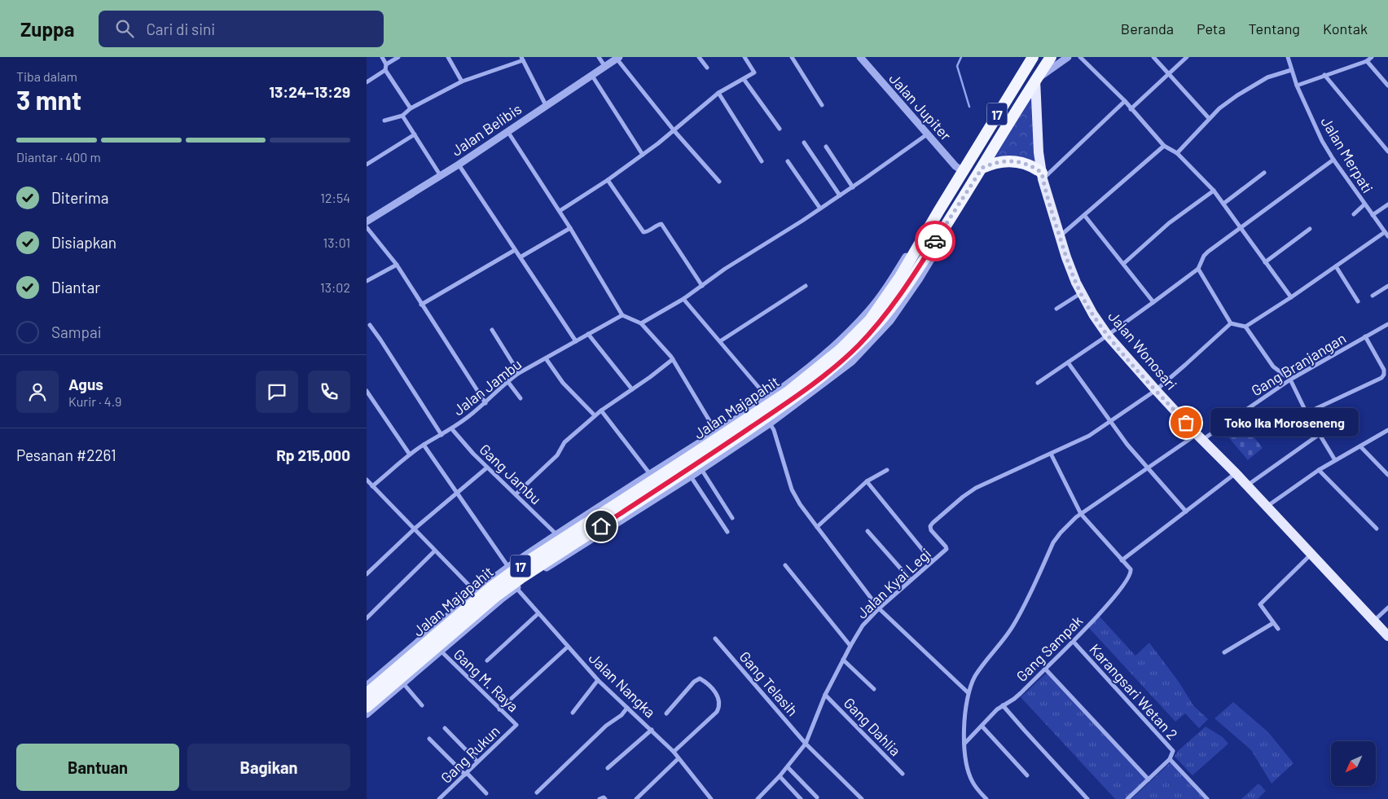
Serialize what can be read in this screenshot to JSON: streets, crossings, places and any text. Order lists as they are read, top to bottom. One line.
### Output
{"streets":{"highway":["17","Jalan Wonosari","Jalan Majapahit"],"street":["Jalan Jupiter","Jalan Belibis","Jalan Merpati","Gang Branjangan","Jalan Jambu","Gang Jambu","Jalan Kyai Legi","Gang Sampak","Gang M. Raya","Gang Telasih","Jalan Nangka","Karangsari Wetan 2","Gang Dahlia","Gang Rukun"]},"crossings":[["Jalan Jupiter","Jalan Majapahit"],["Jalan Wonosari","Gang Branjangan"],["Jalan Wonosari","Jalan Majapahit"],["Gang Branjangan","Gang Sampak"],["Jalan Jambu","Gang Jambu"],["Jalan Kyai Legi","Gang Sampak"],["Jalan Kyai Legi","Gang Telasih"],["Jalan Kyai Legi","Gang Dahlia"],["Gang Sampak","Karangsari Wetan 2"],["Gang M. Raya","Gang Rukun"]],"places":["Toko Ika Moroseneng"],"north":"bottom left","page":{"header":"Zuppa","search":"Cari di sini","nav":["Beranda","Peta","Tentang","Kontak"],"heading":["3 mnt","Tiba dalam","13:24–13:29"],"panel":["Agus","Kurir · 4.9","Pesanan #2261","Rp 215,000"],"bar":"Diantar · 400 m","list":[["Diterima","12:54"],["Disiapkan","13:01"],["Diantar","13:02"],"Sampai"],"bubble":"Toko Ika Moroseneng","buttons":["Bantuan","Bagikan"]}}
